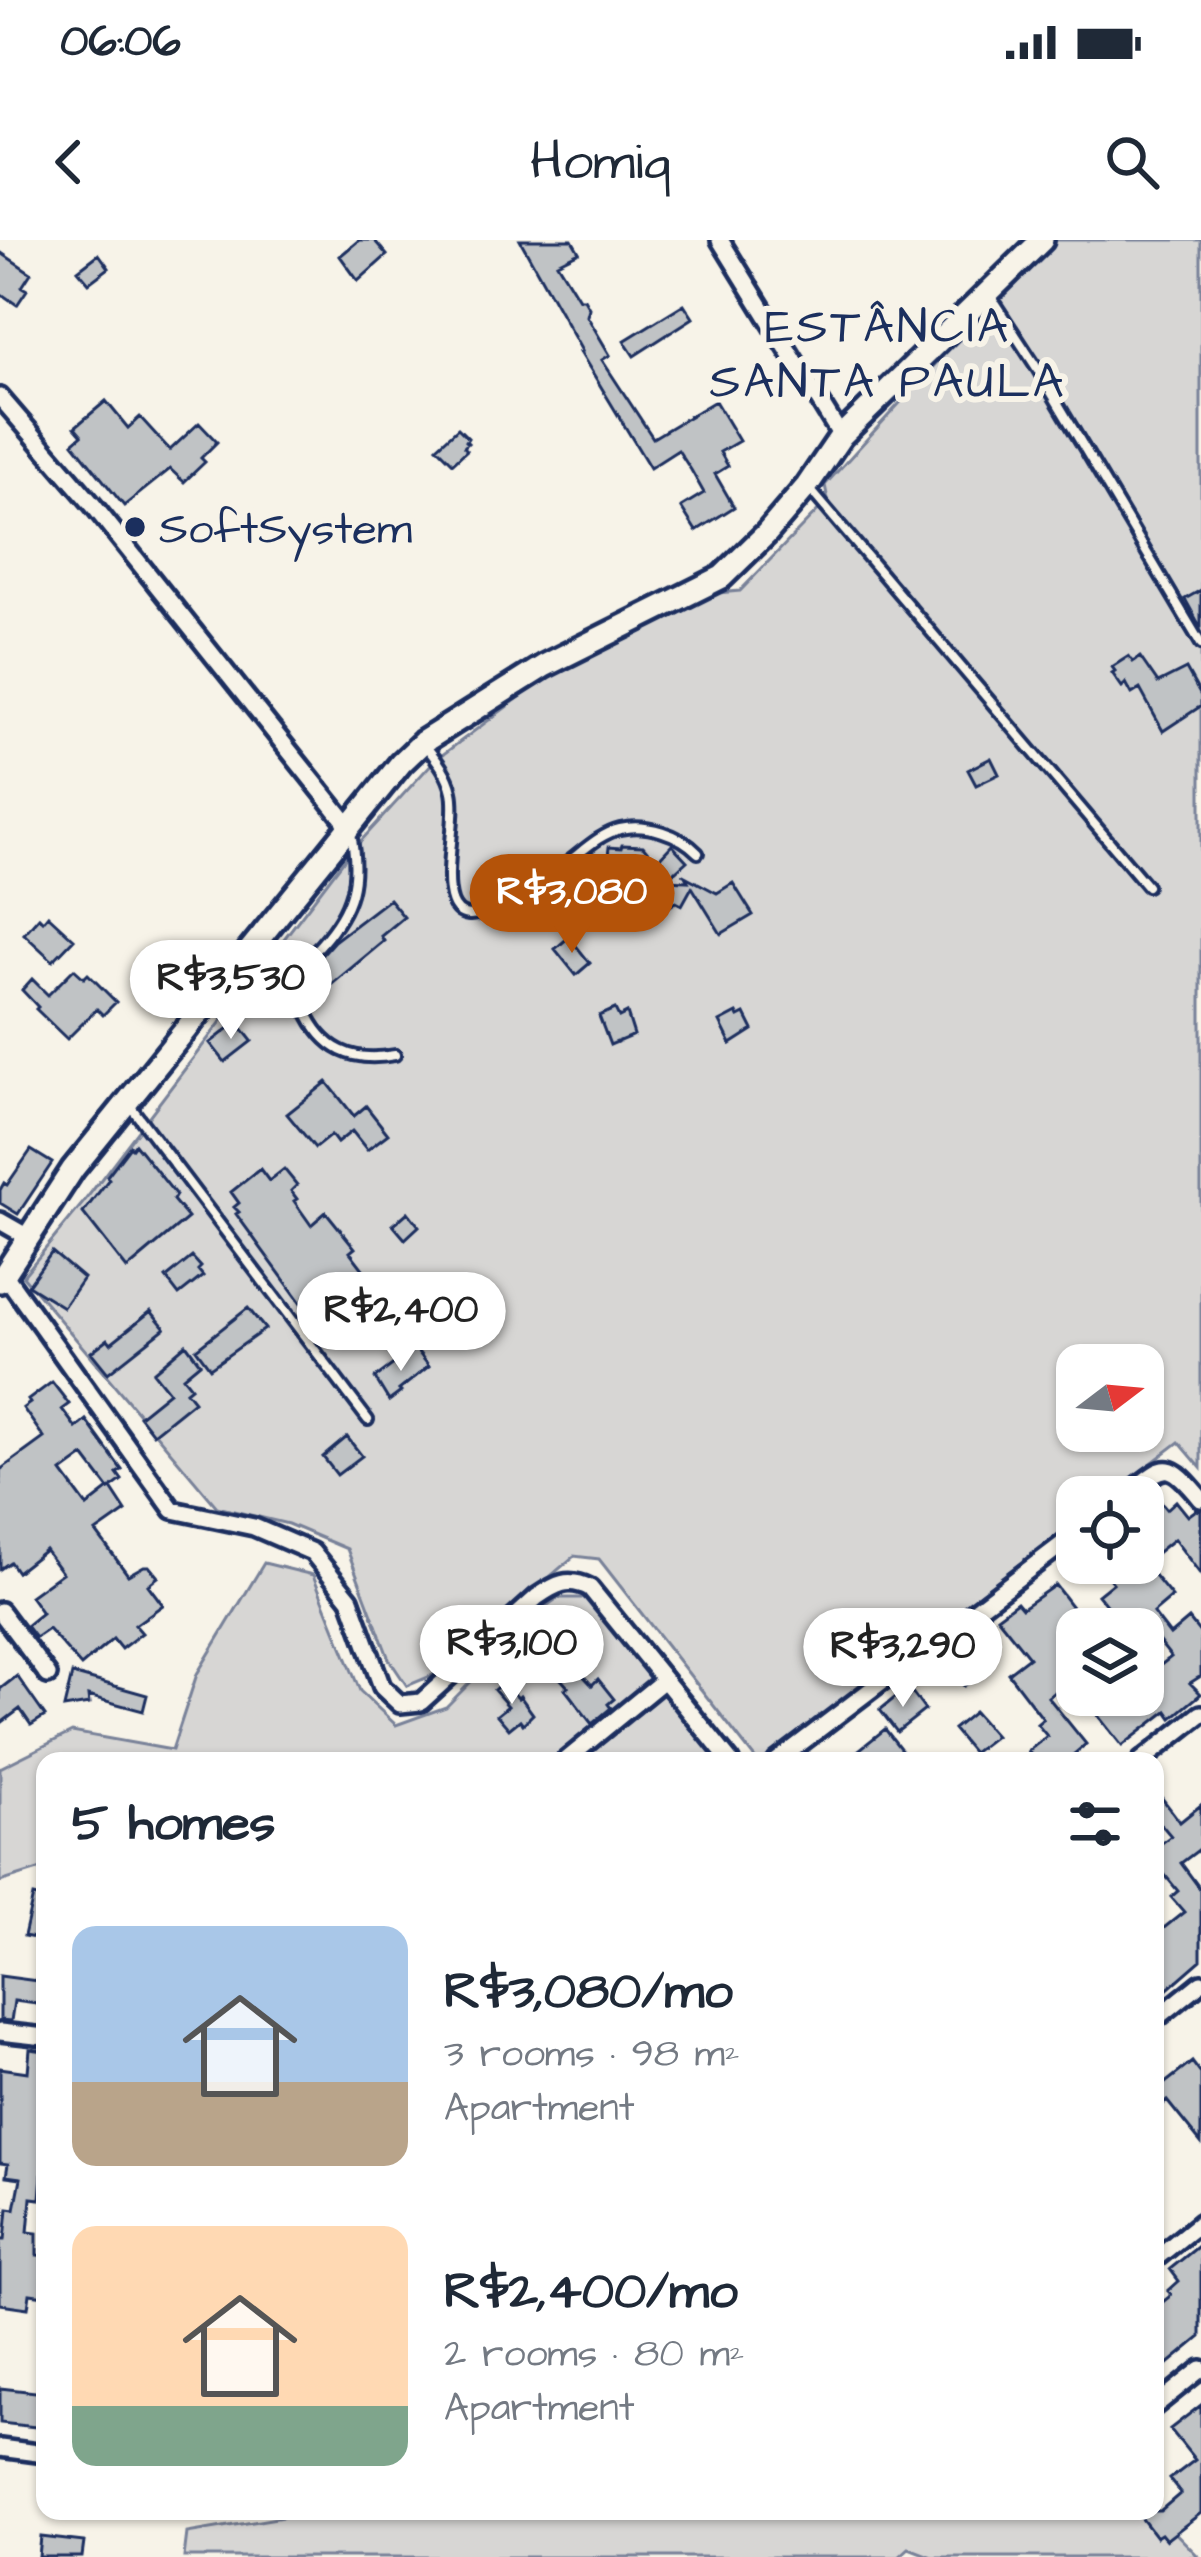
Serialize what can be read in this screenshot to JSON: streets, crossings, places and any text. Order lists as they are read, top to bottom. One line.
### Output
{"districts":["ESTÂNCIA SANTA PAULA"],"places":["SoftSystem"],"north":"right","page":{"status":"06:06","header":"Homiq","price":["R$3,080","R$3,530","R$2,400","R$3,100","R$3,290"],"heading":"5 homes","list":[{"name":"R$3,080/mo","note":"3 rooms · 98 m² · Apartment"},{"name":"R$2,400/mo","note":"2 rooms · 80 m² · Apartment"}]}}
